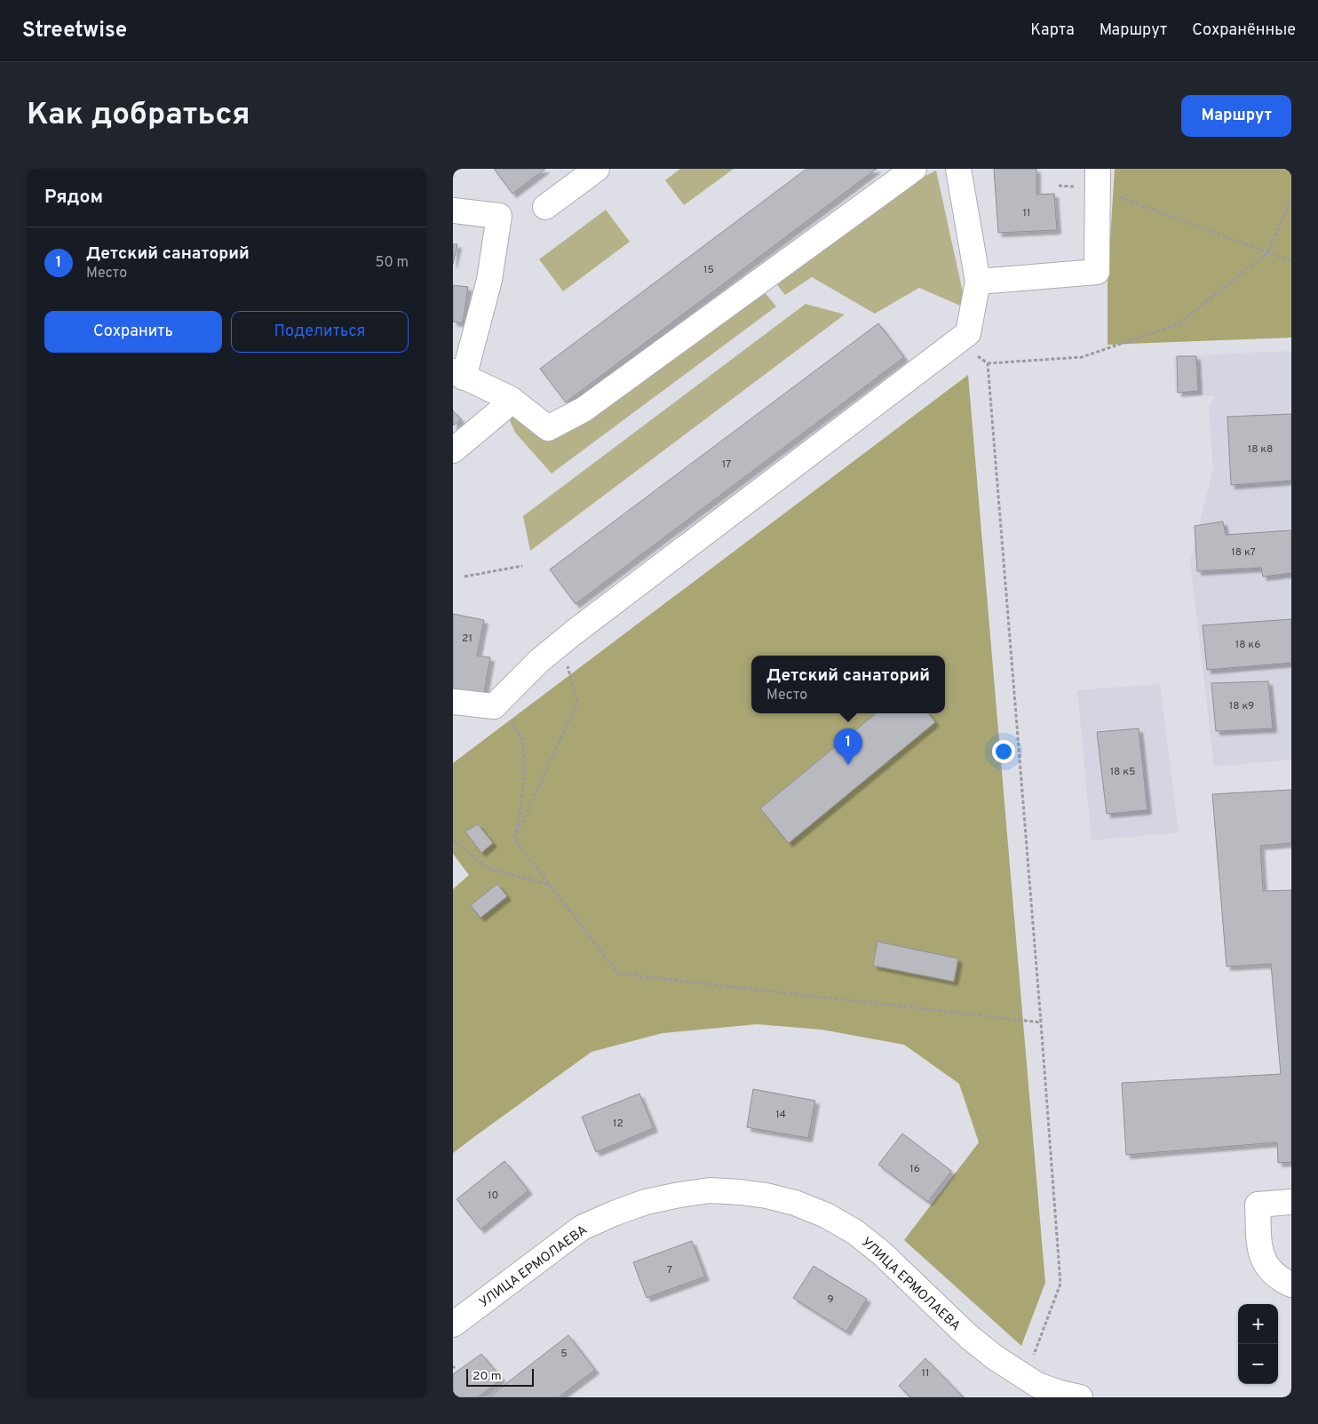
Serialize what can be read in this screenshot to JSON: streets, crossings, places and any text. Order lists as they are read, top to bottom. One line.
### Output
{"streets":{"street":["УЛИЦА ЕРМОЛАЕВА"]},"house_numbers":["11","15","18 к8","17","18 к7","21","18 к6","18 к9","18 к5","14","12","16","10","7","9","5","11"],"scale_bar":"20 m","page":{"header":"Streetwise","nav":["Карта","Маршрут","Сохранённые"],"buttons":["Маршрут",["Сохранить","Поделиться"]],"title":"Как добраться","heading":"Рядом","list":[{"mark":"1","name":"Детский санаторий","note":"Место","value":"50 m"}],"popup":["Детский санаторий","Место"],"pins":"1","map_buttons":["+","−"],"scale":"20 m"}}
